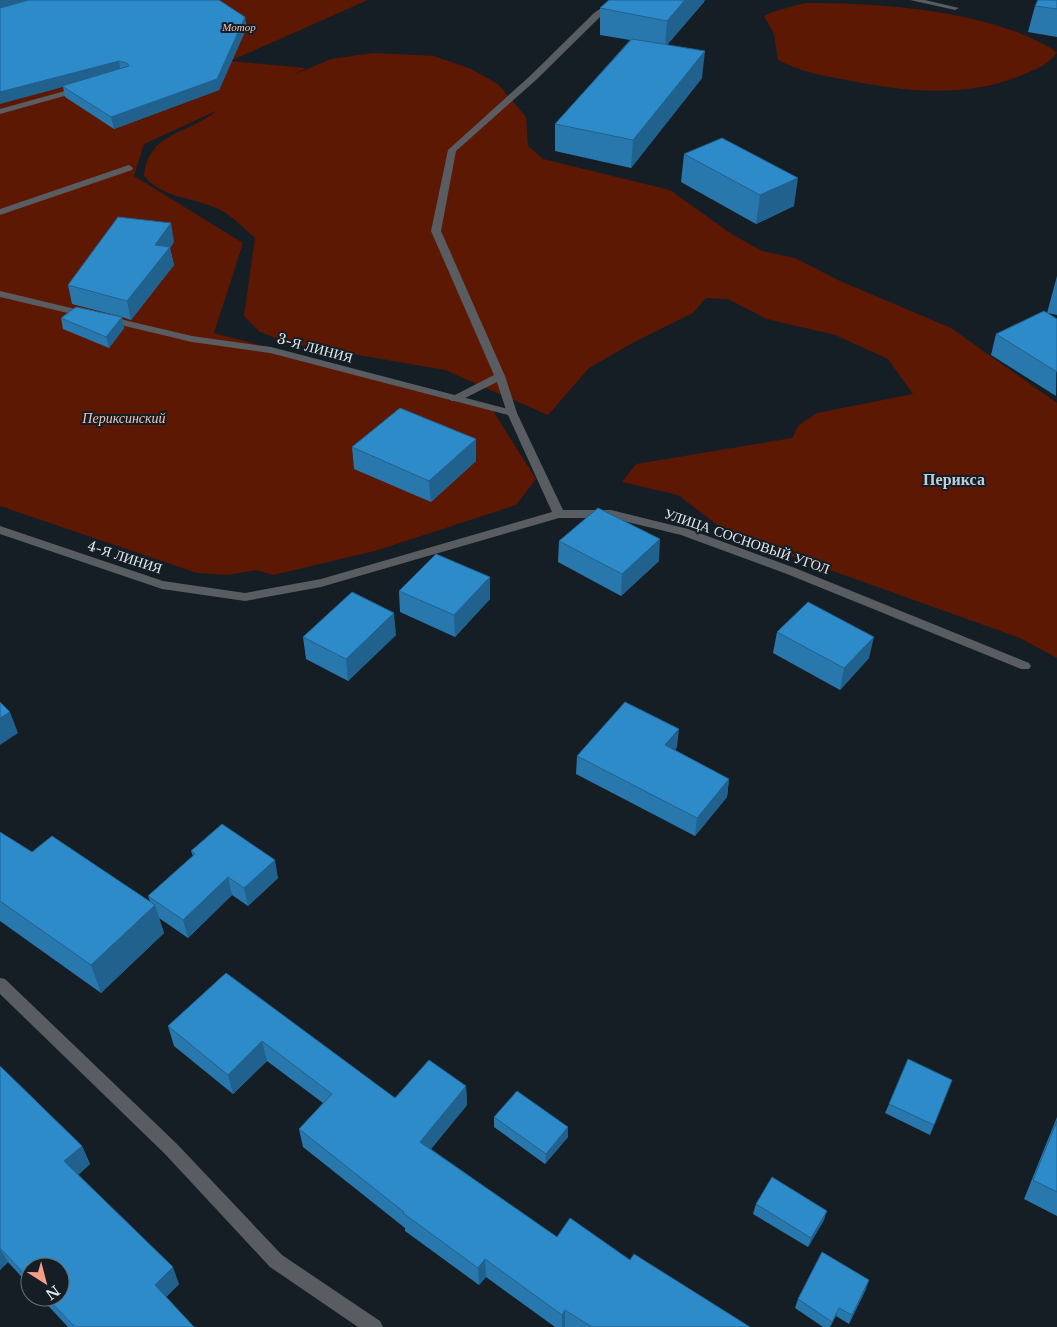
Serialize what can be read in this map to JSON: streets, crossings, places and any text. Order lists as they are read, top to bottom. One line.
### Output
{"streets":{"street":["3-Я ЛИНИЯ","УЛИЦА СОСНОВЫЙ УГОЛ","4-Я ЛИНИЯ"]},"crossings":[["УЛИЦА СОСНОВЫЙ УГОЛ","4-Я ЛИНИЯ"]],"districts":["Перикса"],"parks":["Мотор","Периксинский"],"north":"bottom right"}
